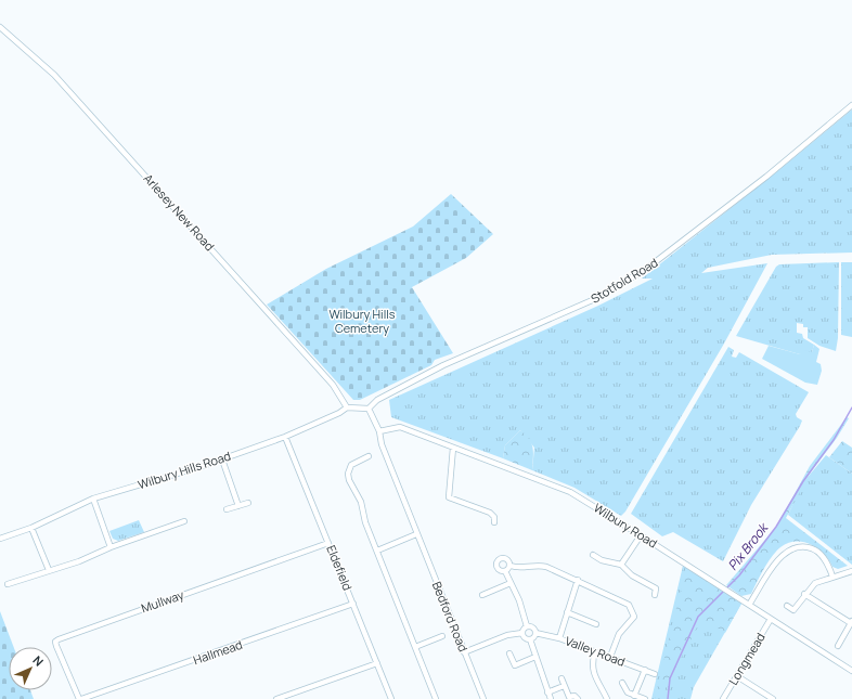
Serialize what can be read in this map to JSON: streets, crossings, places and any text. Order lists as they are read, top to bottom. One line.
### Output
{"streets":{"street":["Arlesey New Road","Stotfold Road","Wilbury Hills Road","Wilbury Road","Eldefield","Mullway","Bedford Road","Valley Road","Hallmead","Longmead"]},"crossings":[["Arlesey New Road","Wilbury Hills Road"],["Stotfold Road","Bedford Road"],["Wilbury Hills Road","Eldefield"],["Wilbury Road","Bedford Road"],["Wilbury Road","Longmead"],["Eldefield","Mullway"],["Eldefield","Hallmead"],["Mullway","Hallmead"]],"water":["Pix Brook"],"parks":["Wilbury Hills Cemetery"],"north":"top right"}
